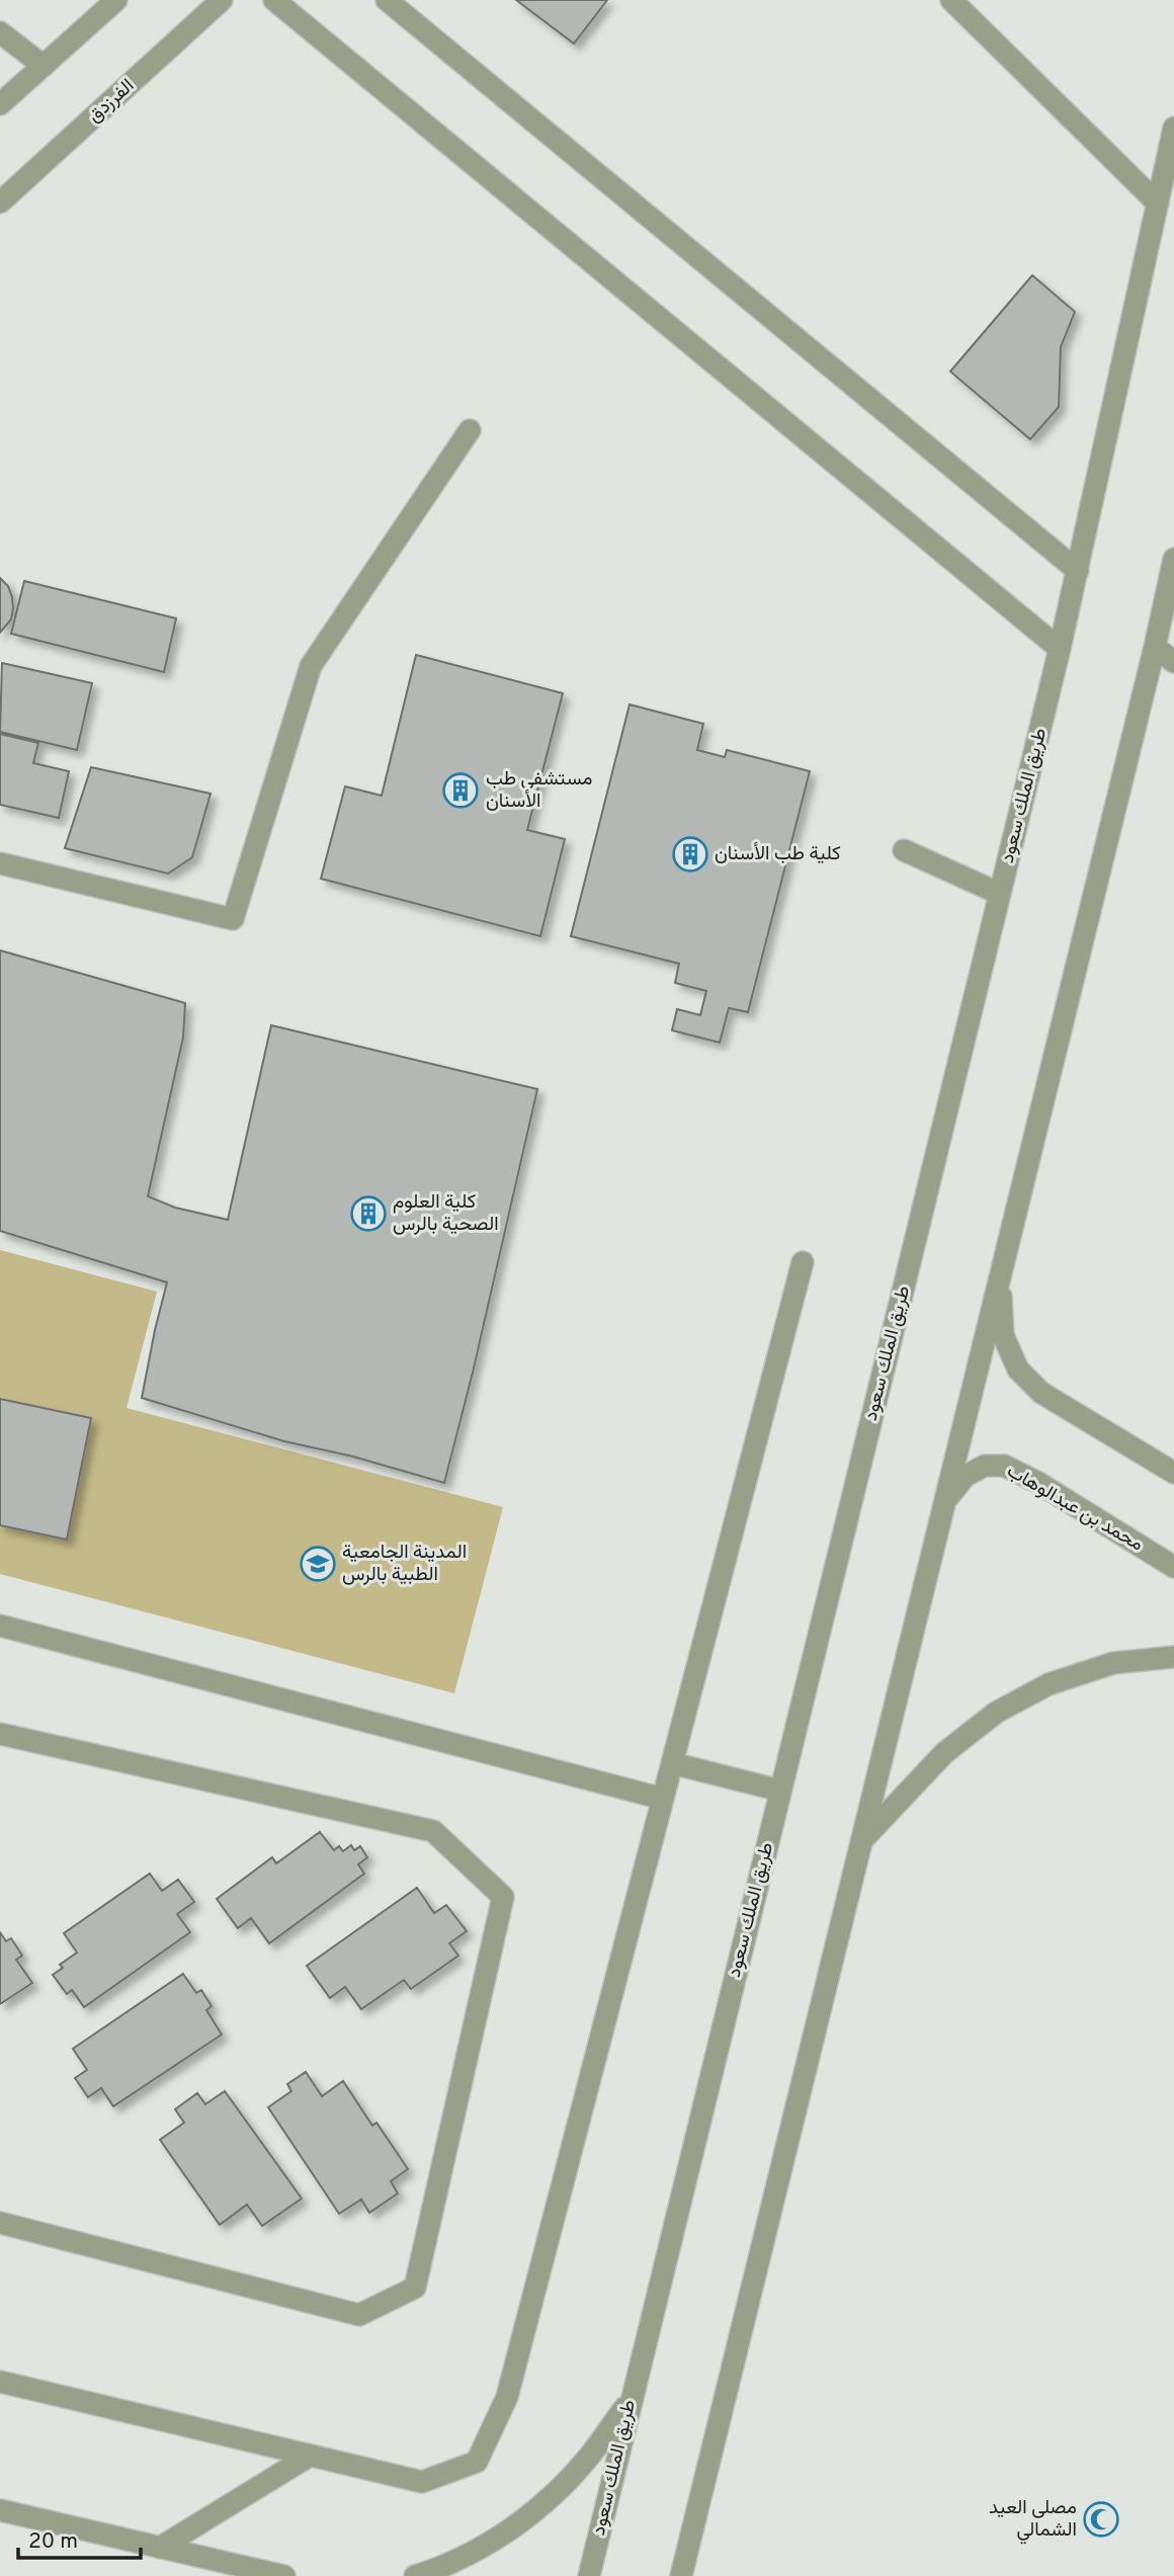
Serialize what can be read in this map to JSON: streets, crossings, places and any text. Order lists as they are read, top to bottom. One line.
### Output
{"streets":{"street":["الفرزدق","طريق الملك سعود","محمد بن عبدالوهاب"]},"places":{"building":["مستشفى طب الأسنان","كلية طب الأسنان","كلية العلوم الصحية بالرس"],"school or university":["المدينة الجامعية الطبية بالرس"],"mosque":["مصلى العيد الشمالي"]},"scale_bar":"20 m"}
